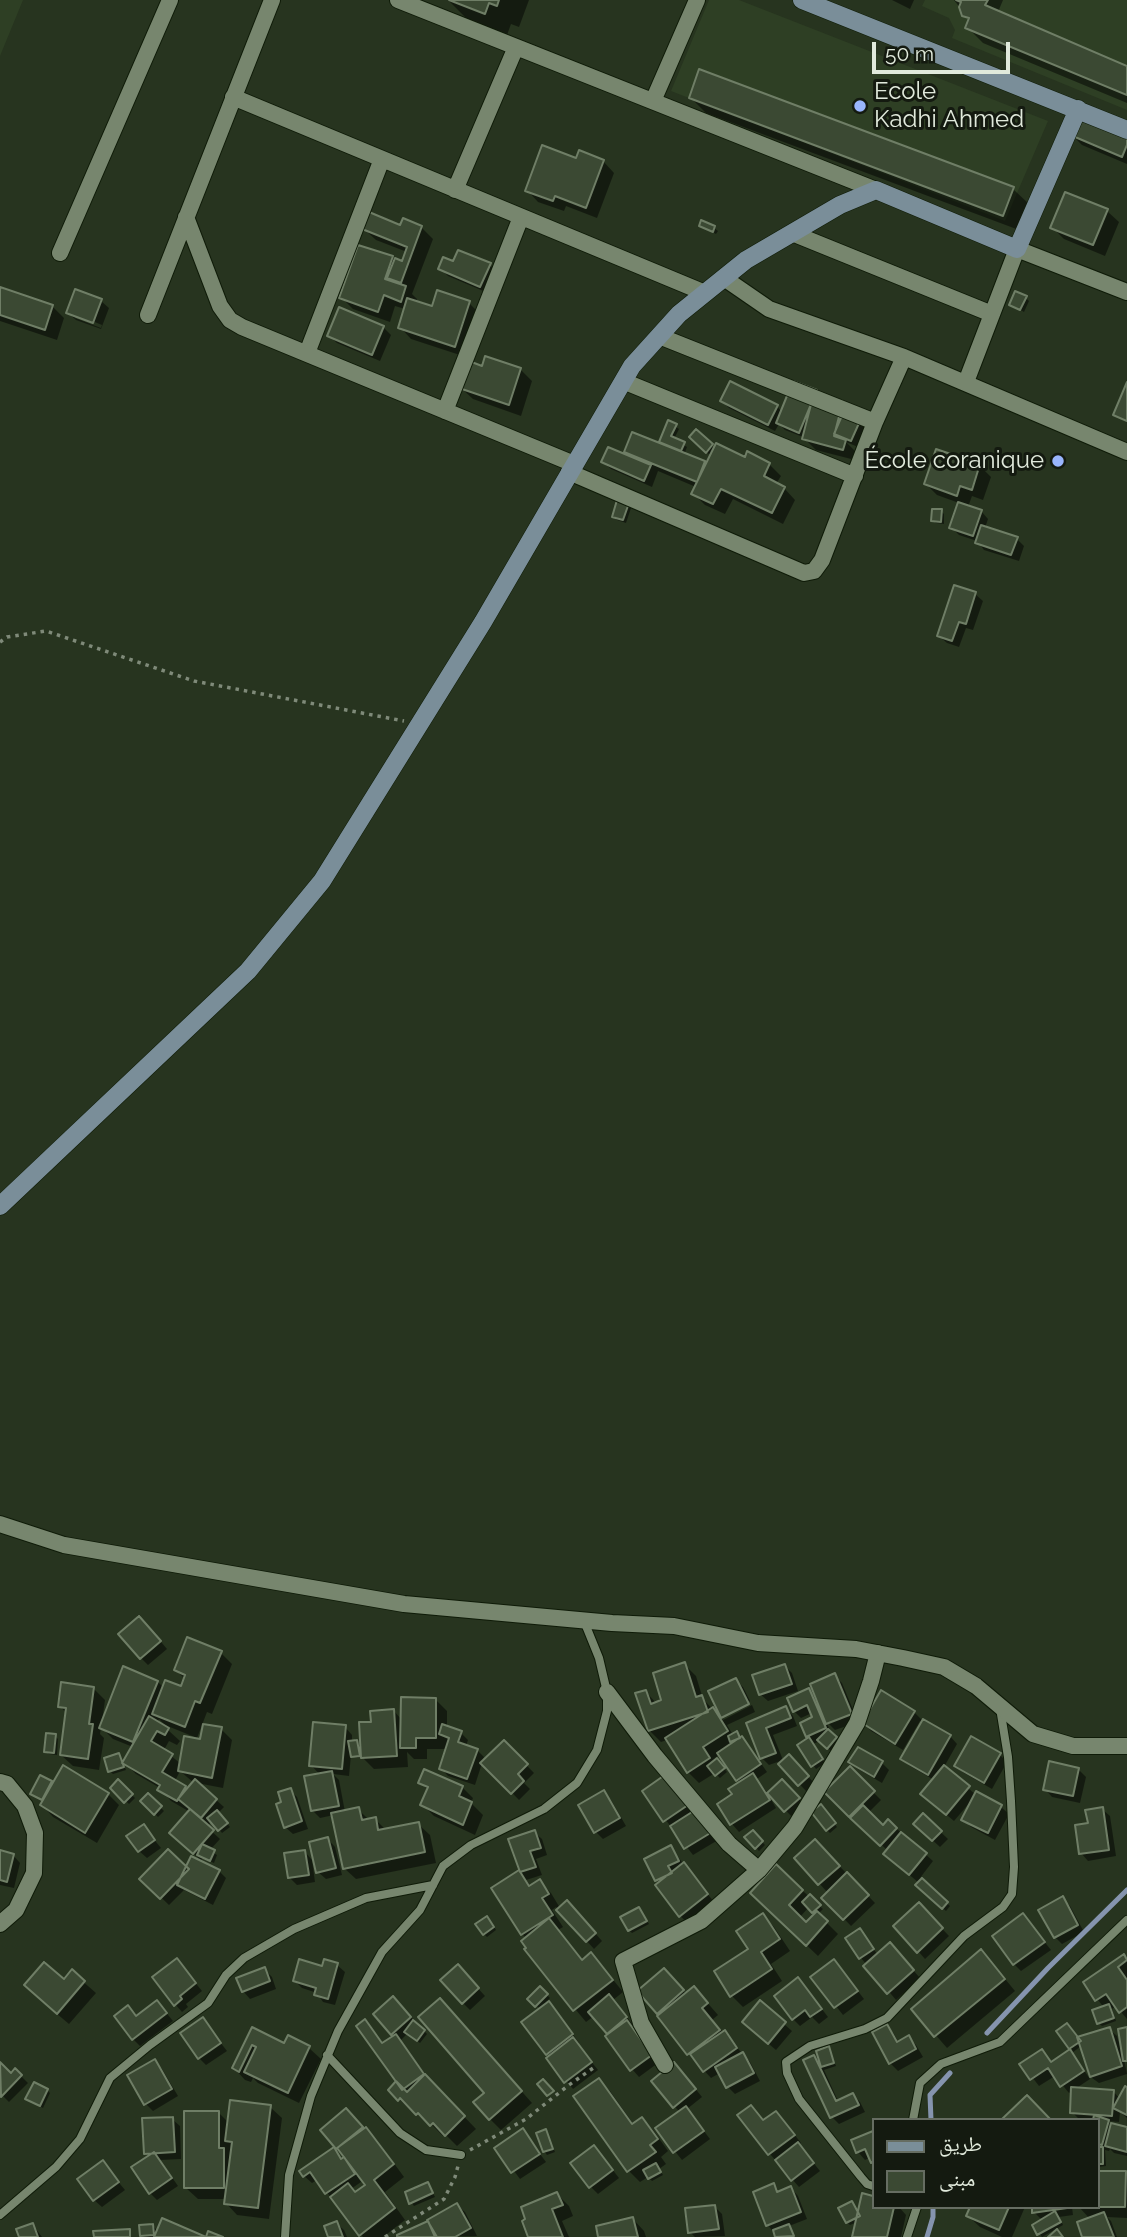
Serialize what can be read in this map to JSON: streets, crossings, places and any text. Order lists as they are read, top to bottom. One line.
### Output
{"places":["Ecole Kadhi Ahmed","École coranique"],"legend":["طريق","مبنى"],"scale_bar":"50 m"}
